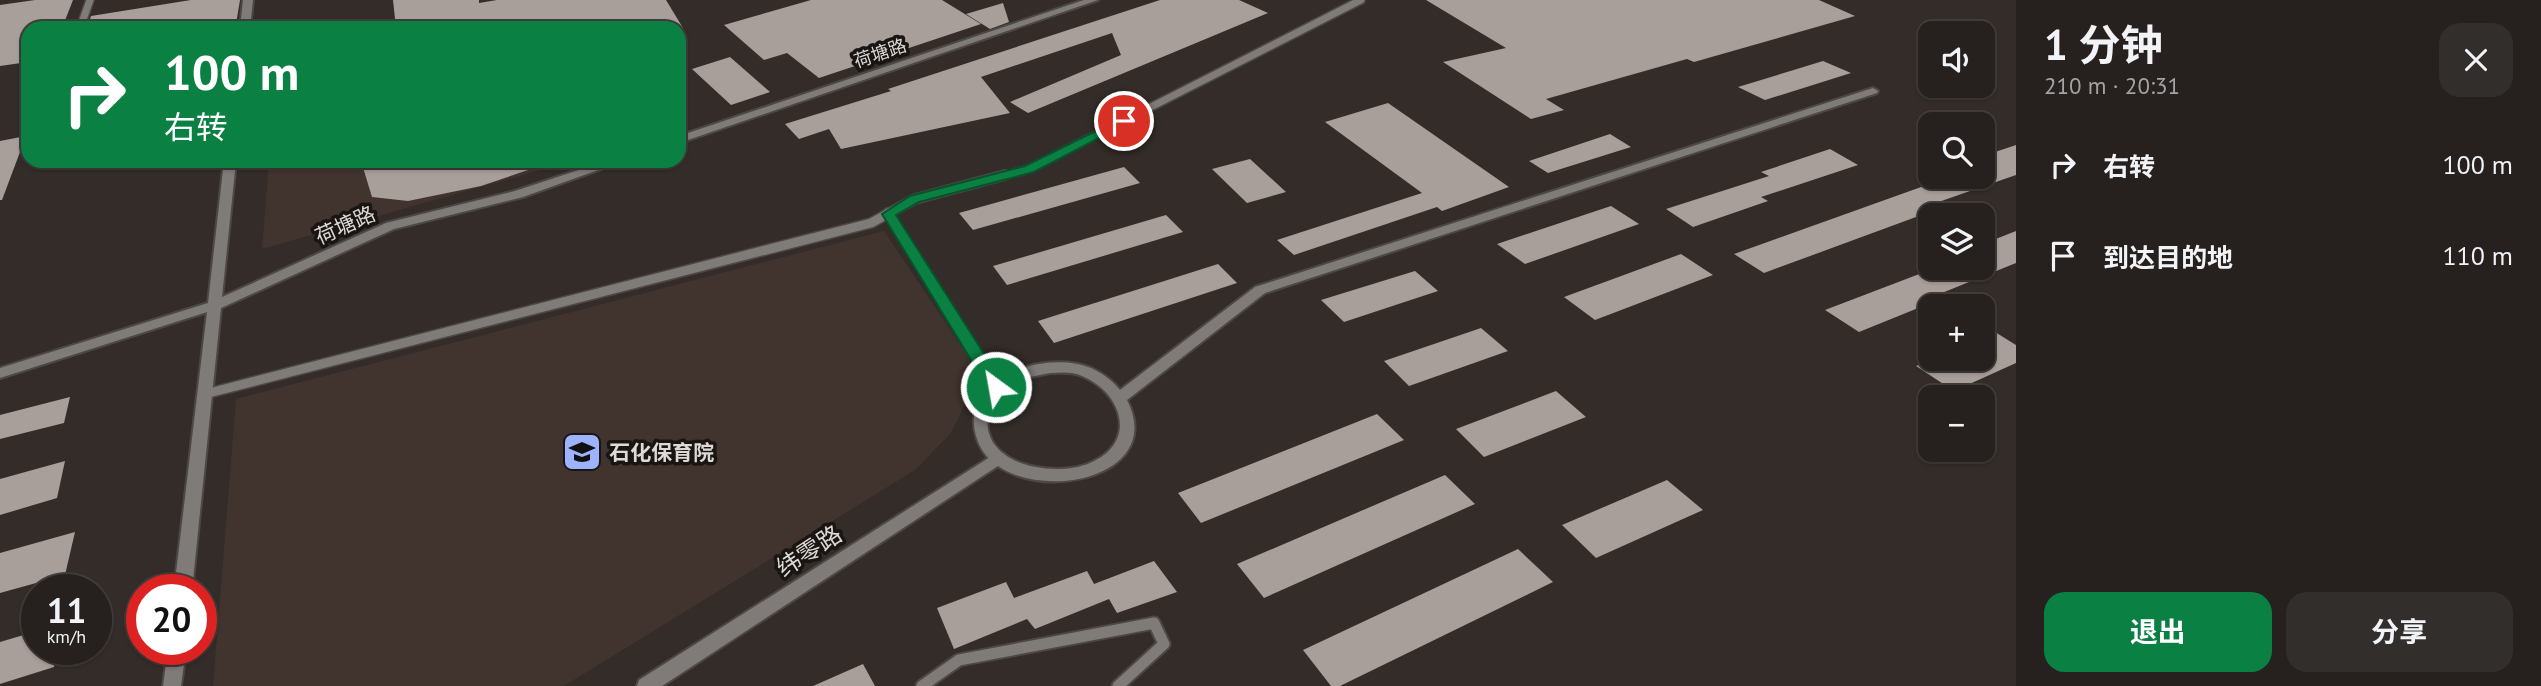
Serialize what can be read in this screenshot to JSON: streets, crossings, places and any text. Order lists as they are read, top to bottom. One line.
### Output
{"streets":{"street":["荷塘路","纬零路"]},"places":{"school or university":["石化保育院"]},"page":{"heading":["1 分钟","210 m · 20:31"],"map_buttons":["+","−"],"turn":["100 m","右转"],"list":[{"name":"右转","value":"100 m"},{"name":"到达目的地","value":"110 m"}],"speed":"11 km/h","limit":"20","buttons":["退出","分享"]}}
